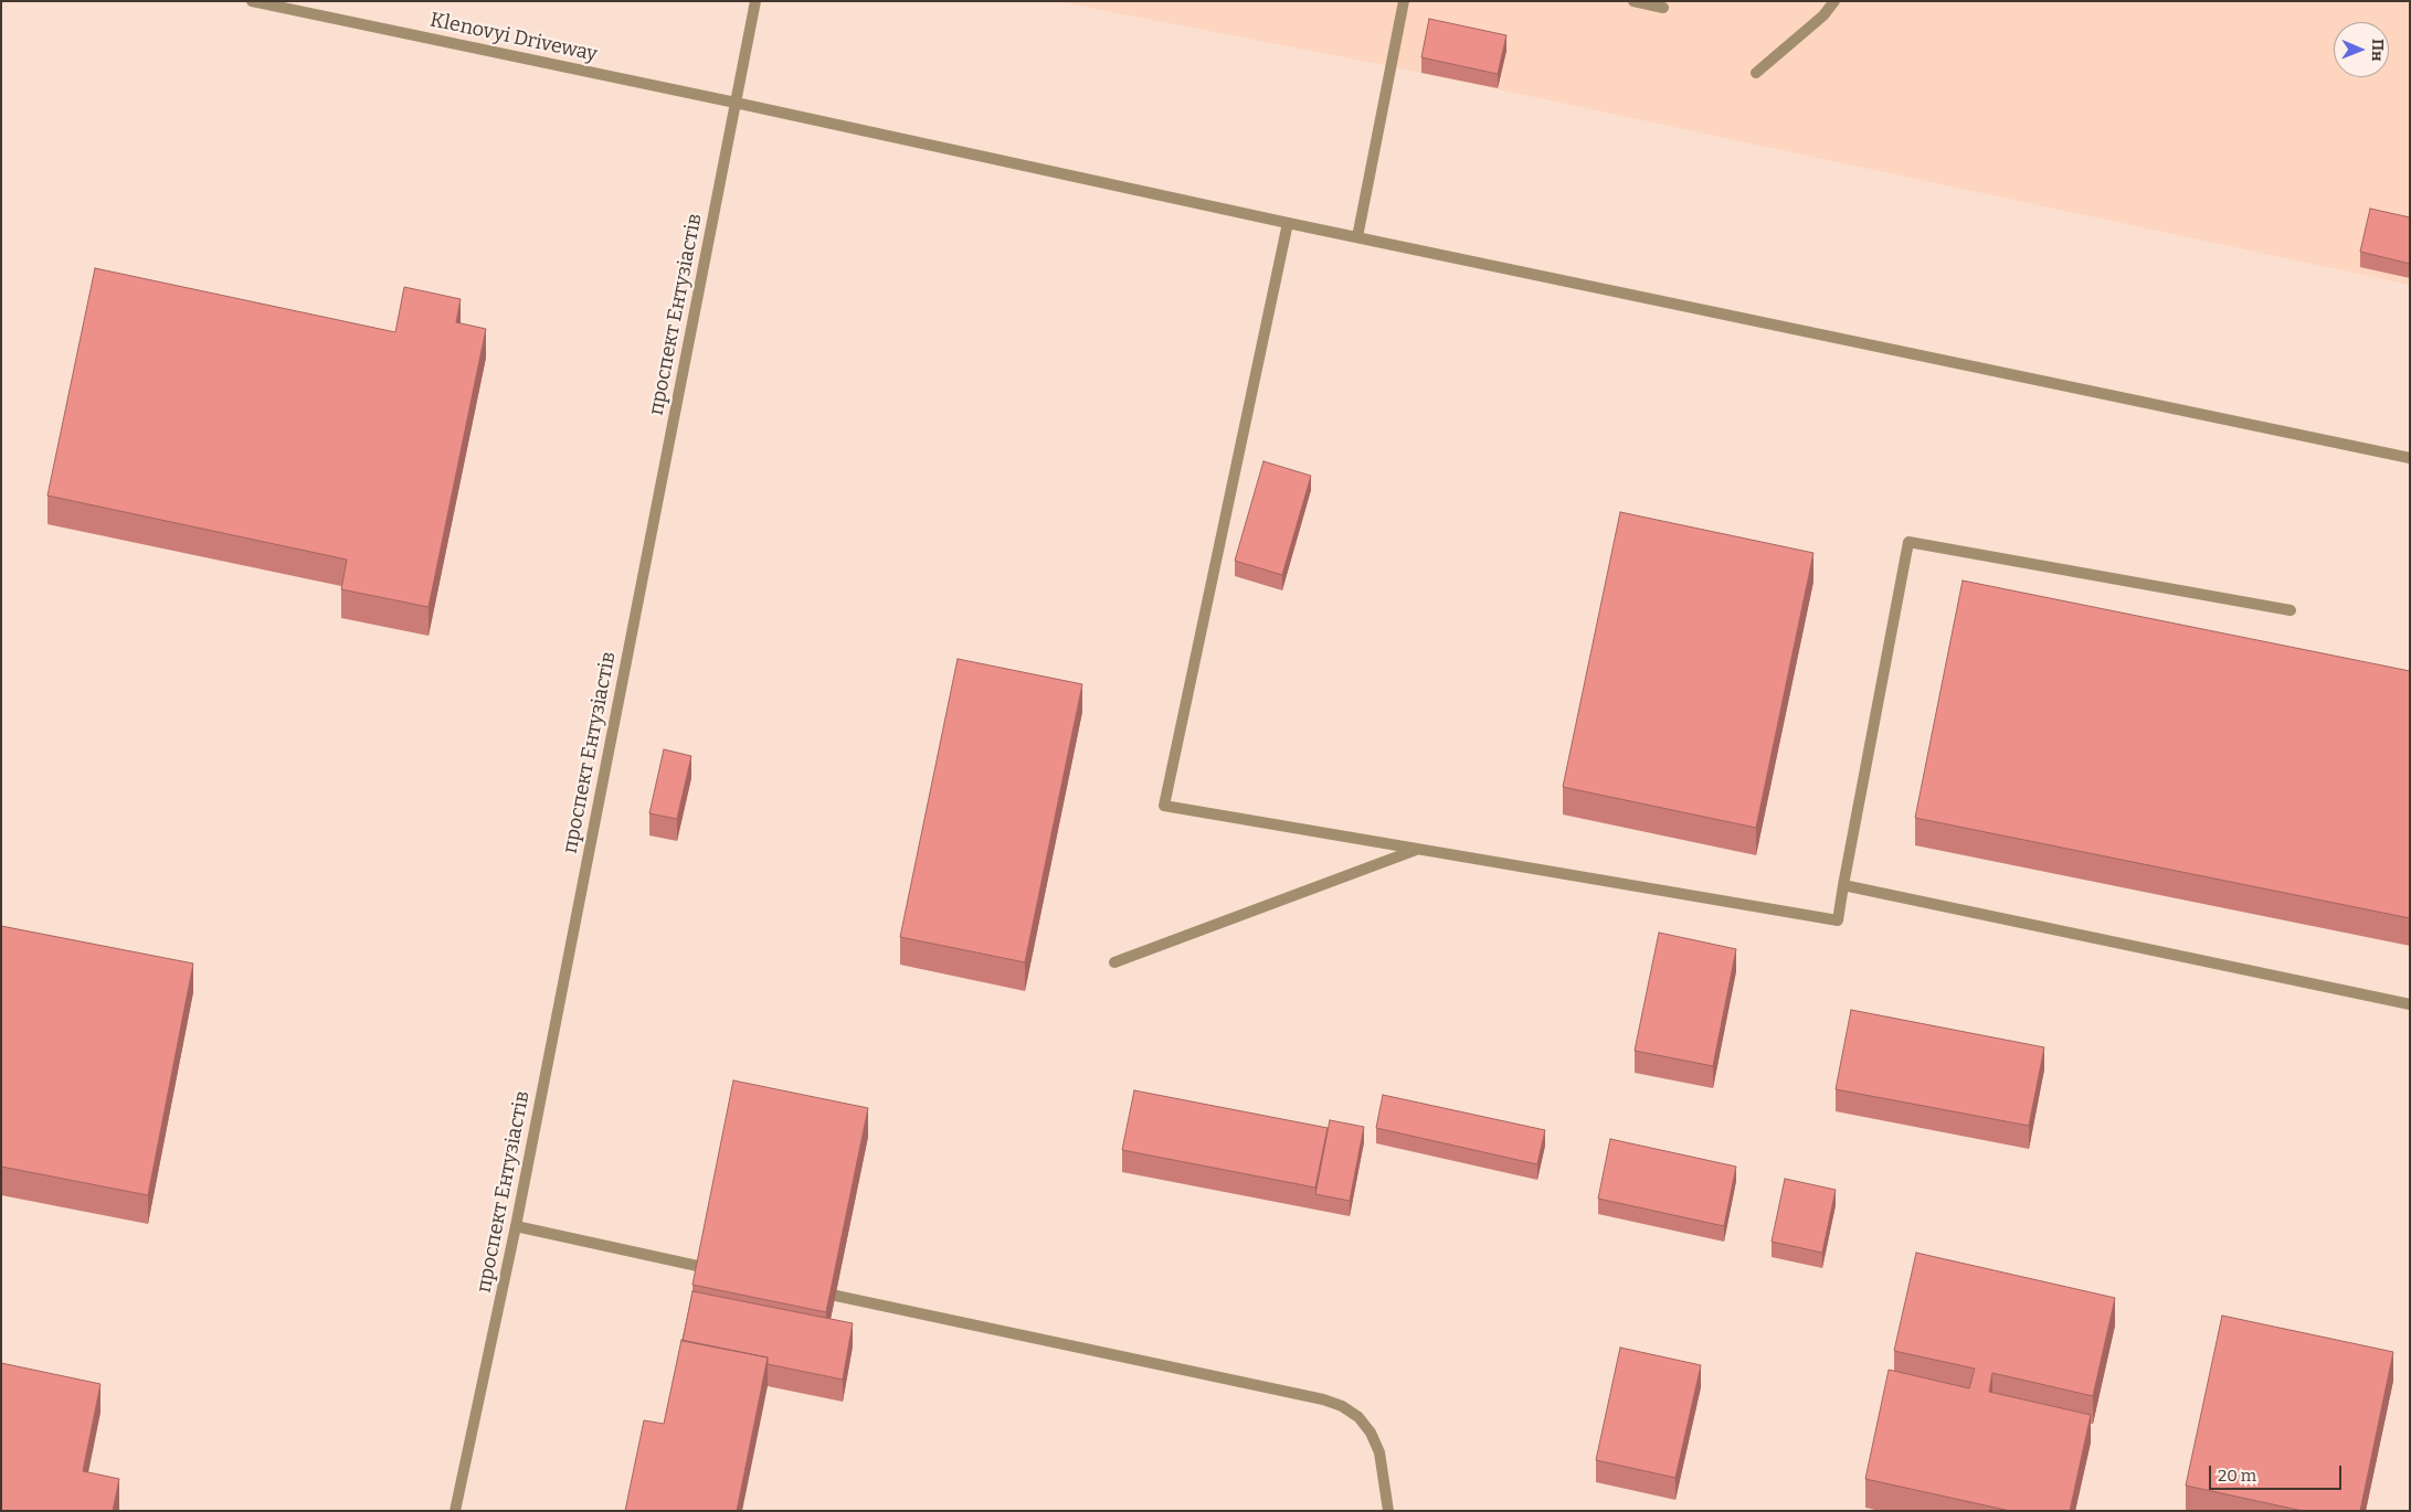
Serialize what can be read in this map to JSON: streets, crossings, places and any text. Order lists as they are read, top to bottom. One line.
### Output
{"streets":{"street":["Klenovyi Driveway","проспект Ентузіастів"]},"crossings":[["Klenovyi Driveway","проспект Ентузіастів"]],"scale_bar":"20 m","north":"right"}
